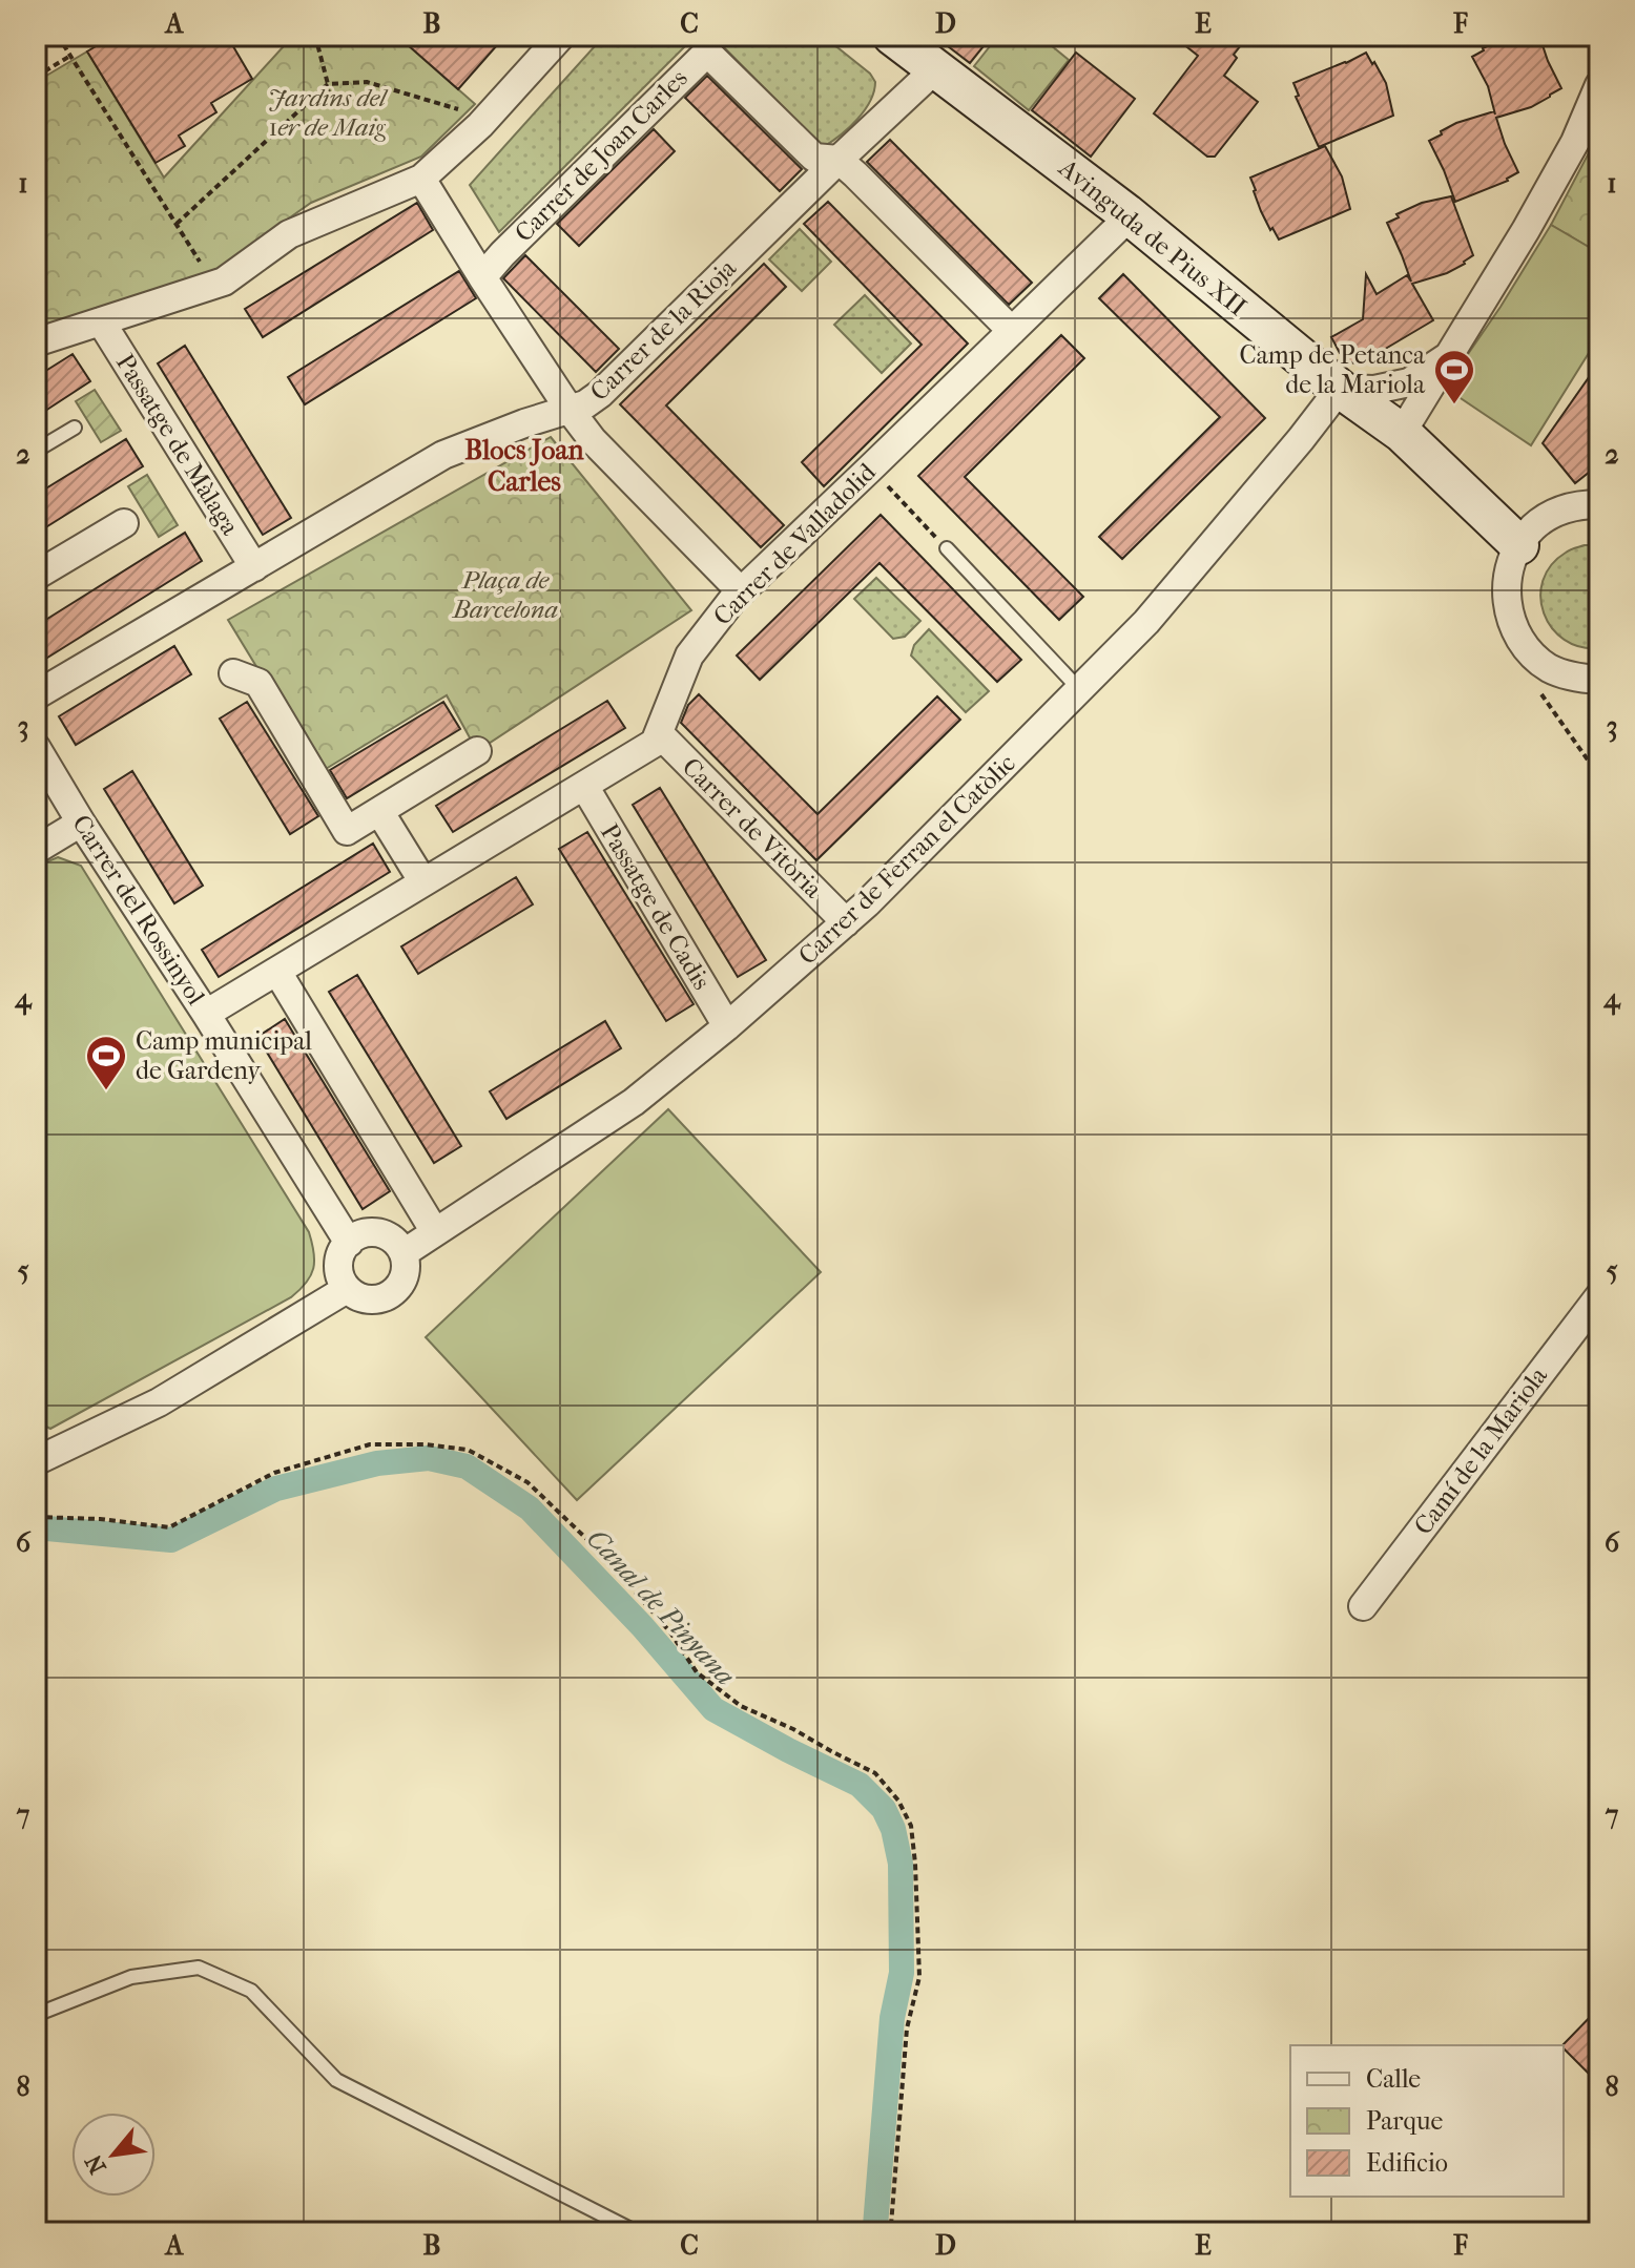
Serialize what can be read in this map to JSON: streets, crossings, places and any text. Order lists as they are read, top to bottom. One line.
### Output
{"streets":{"street":["Carrer de Joan Carles","Avinguda de Pius XII","Carrer de la Rioja","Passatge de Màlaga","Carrer de Valladolid","Carrer de Vitòria","Carrer de Ferran el Catòlic","Passatge de Cadis","Carrer del Rossinyol","Camí de la Mariola"]},"crossings":[["Carrer de Joan Carles","Carrer de la Rioja"],["Avinguda de Pius XII","Carrer de la Rioja"],["Avinguda de Pius XII","Carrer de Valladolid"],["Avinguda de Pius XII","Carrer de Ferran el Catòlic"],["Carrer de la Rioja","Passatge de Màlaga"],["Carrer de Valladolid","Carrer de Vitòria"],["Carrer de Valladolid","Passatge de Cadis"],["Carrer de Valladolid","Carrer del Rossinyol"],["Carrer de Vitòria","Carrer de Ferran el Catòlic"],["Carrer de Ferran el Catòlic","Passatge de Cadis"],["Carrer de Ferran el Catòlic","Carrer del Rossinyol"]],"districts":["Blocs Joan Carles"],"water":["Canal de Pinyana"],"parks":["Jardins del 1er de Maig","Plaça de Barcelona"],"places":{"sports":["Camp de Petanca de la Mariola","Camp municipal de Gardeny"]},"legend":["Calle","Parque","Edificio"],"north":"bottom left","grid":{"columns":["A","B","C","D","E","F"],"rows":["1","2","3","4","5","6","7","8"]}}
